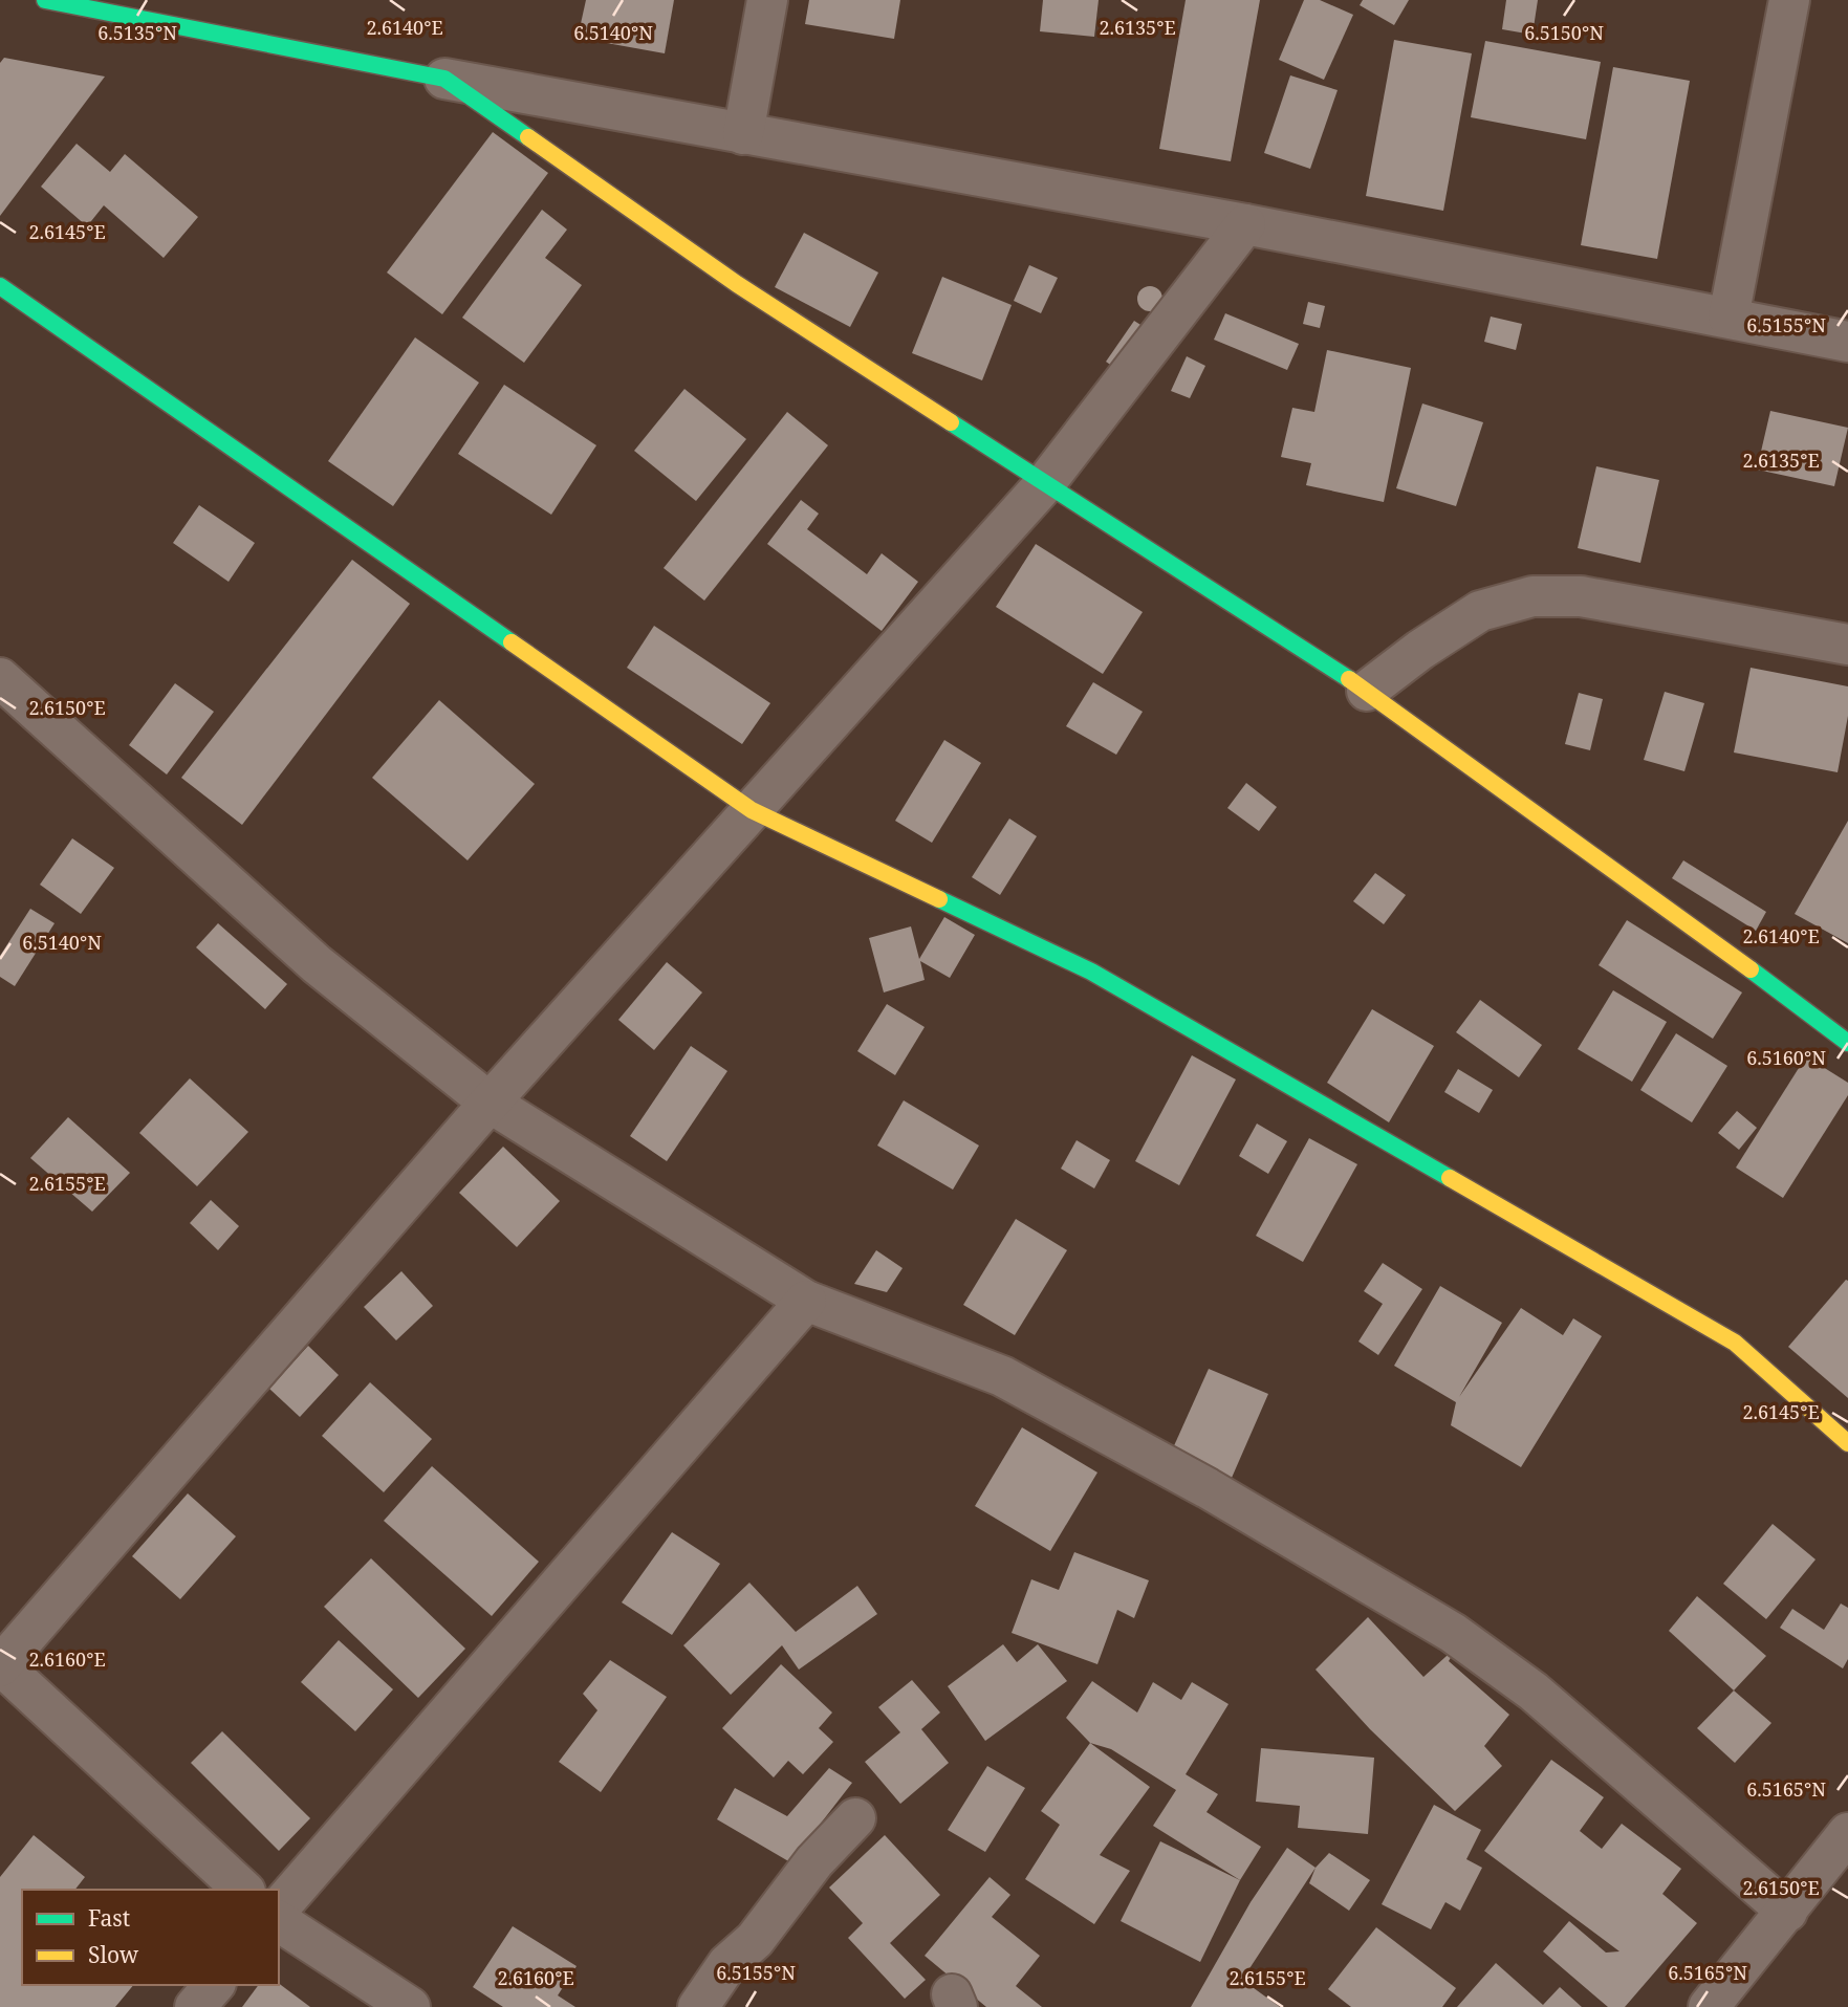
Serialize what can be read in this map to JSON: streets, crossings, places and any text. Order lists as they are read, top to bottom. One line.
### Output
{"legend":["Fast","Slow"],"coordinates":["2.6140°E","2.6135°E","6.5135°N","6.5140°N","6.5150°N","2.6145°E","6.5155°N","2.6150°E","6.5160°N","2.6155°E","2.6160°E","6.5165°N"]}
